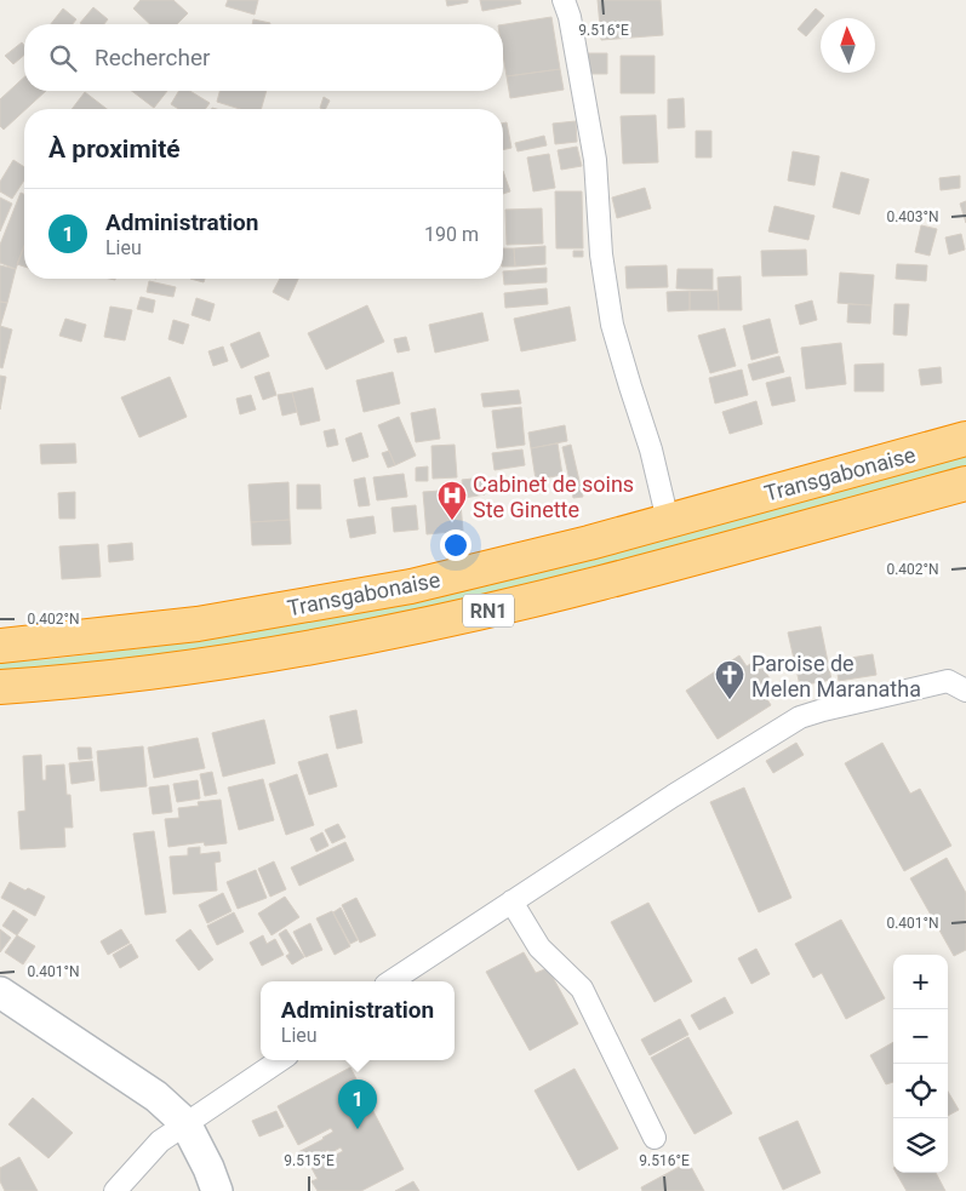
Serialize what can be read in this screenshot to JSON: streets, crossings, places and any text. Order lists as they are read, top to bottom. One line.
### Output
{"streets":{"highway":["Transgabonaise","RN1"]},"places":{"hospital":["Cabinet de soins Ste Ginette"],"church":["Paroise de Melen Maranatha"]},"north":"top","page":{"search":"Rechercher","heading":"À proximité","list":[{"mark":"1","name":"Administration","note":"Lieu","value":"190 m"}],"map_buttons":["+","−"],"popup":["Administration","Lieu"],"pins":"1"},"coordinates":["9.516°E","0.403°N","0.402°N","0.401°N","9.515°E"]}
